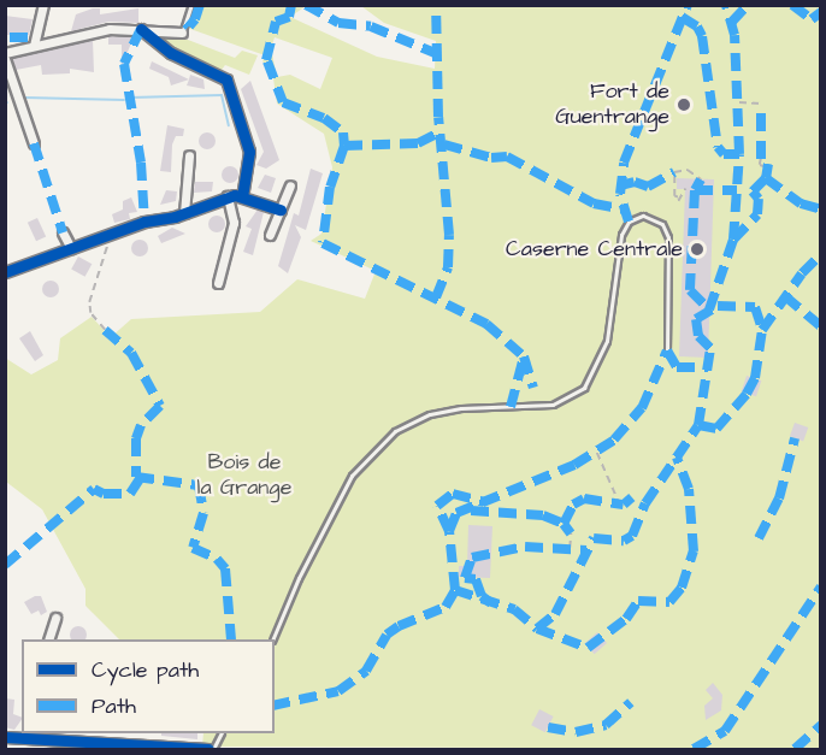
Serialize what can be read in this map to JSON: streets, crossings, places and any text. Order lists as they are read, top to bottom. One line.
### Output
{"parks":["Bois de la Grange"],"places":["Fort de Guentrange","Caserne Centrale"],"legend":["Cycle path","Path"]}
